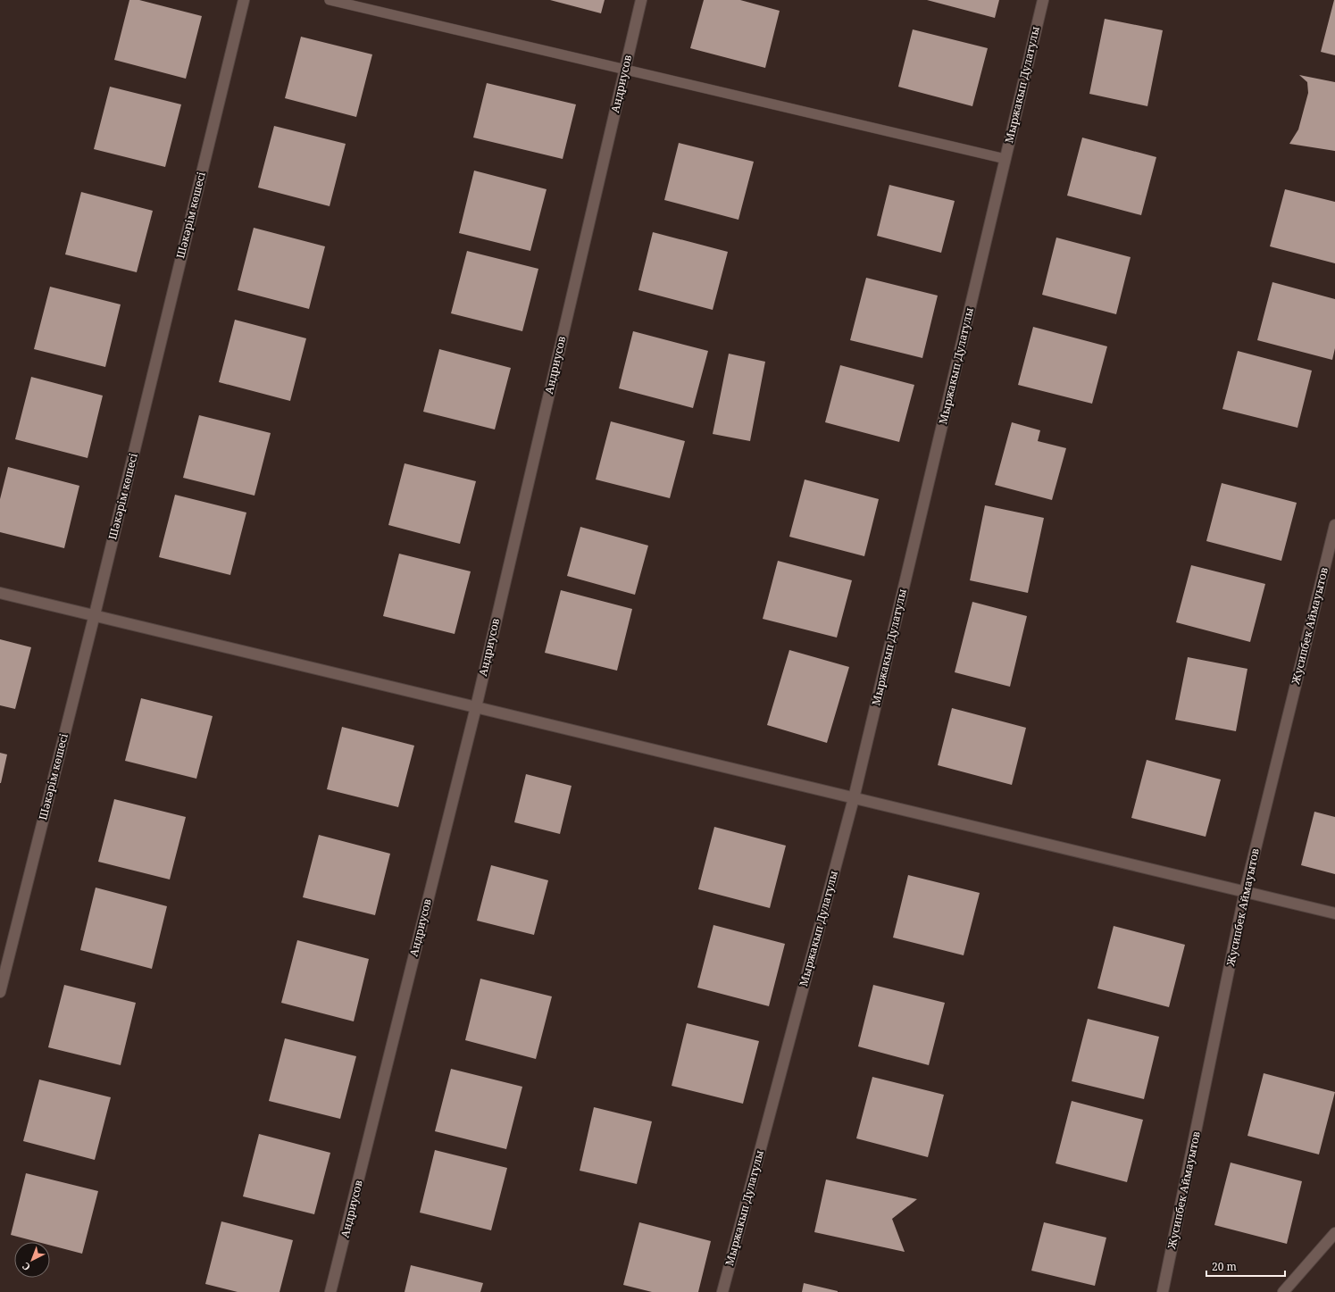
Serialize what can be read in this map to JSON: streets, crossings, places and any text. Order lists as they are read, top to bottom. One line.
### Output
{"streets":{"street":["Андриусов","Мыржакып Дулатулы","Шәкәрім көшесі","Жусипбек Аймауытов"]},"scale_bar":"20 m","north":"bottom left"}
